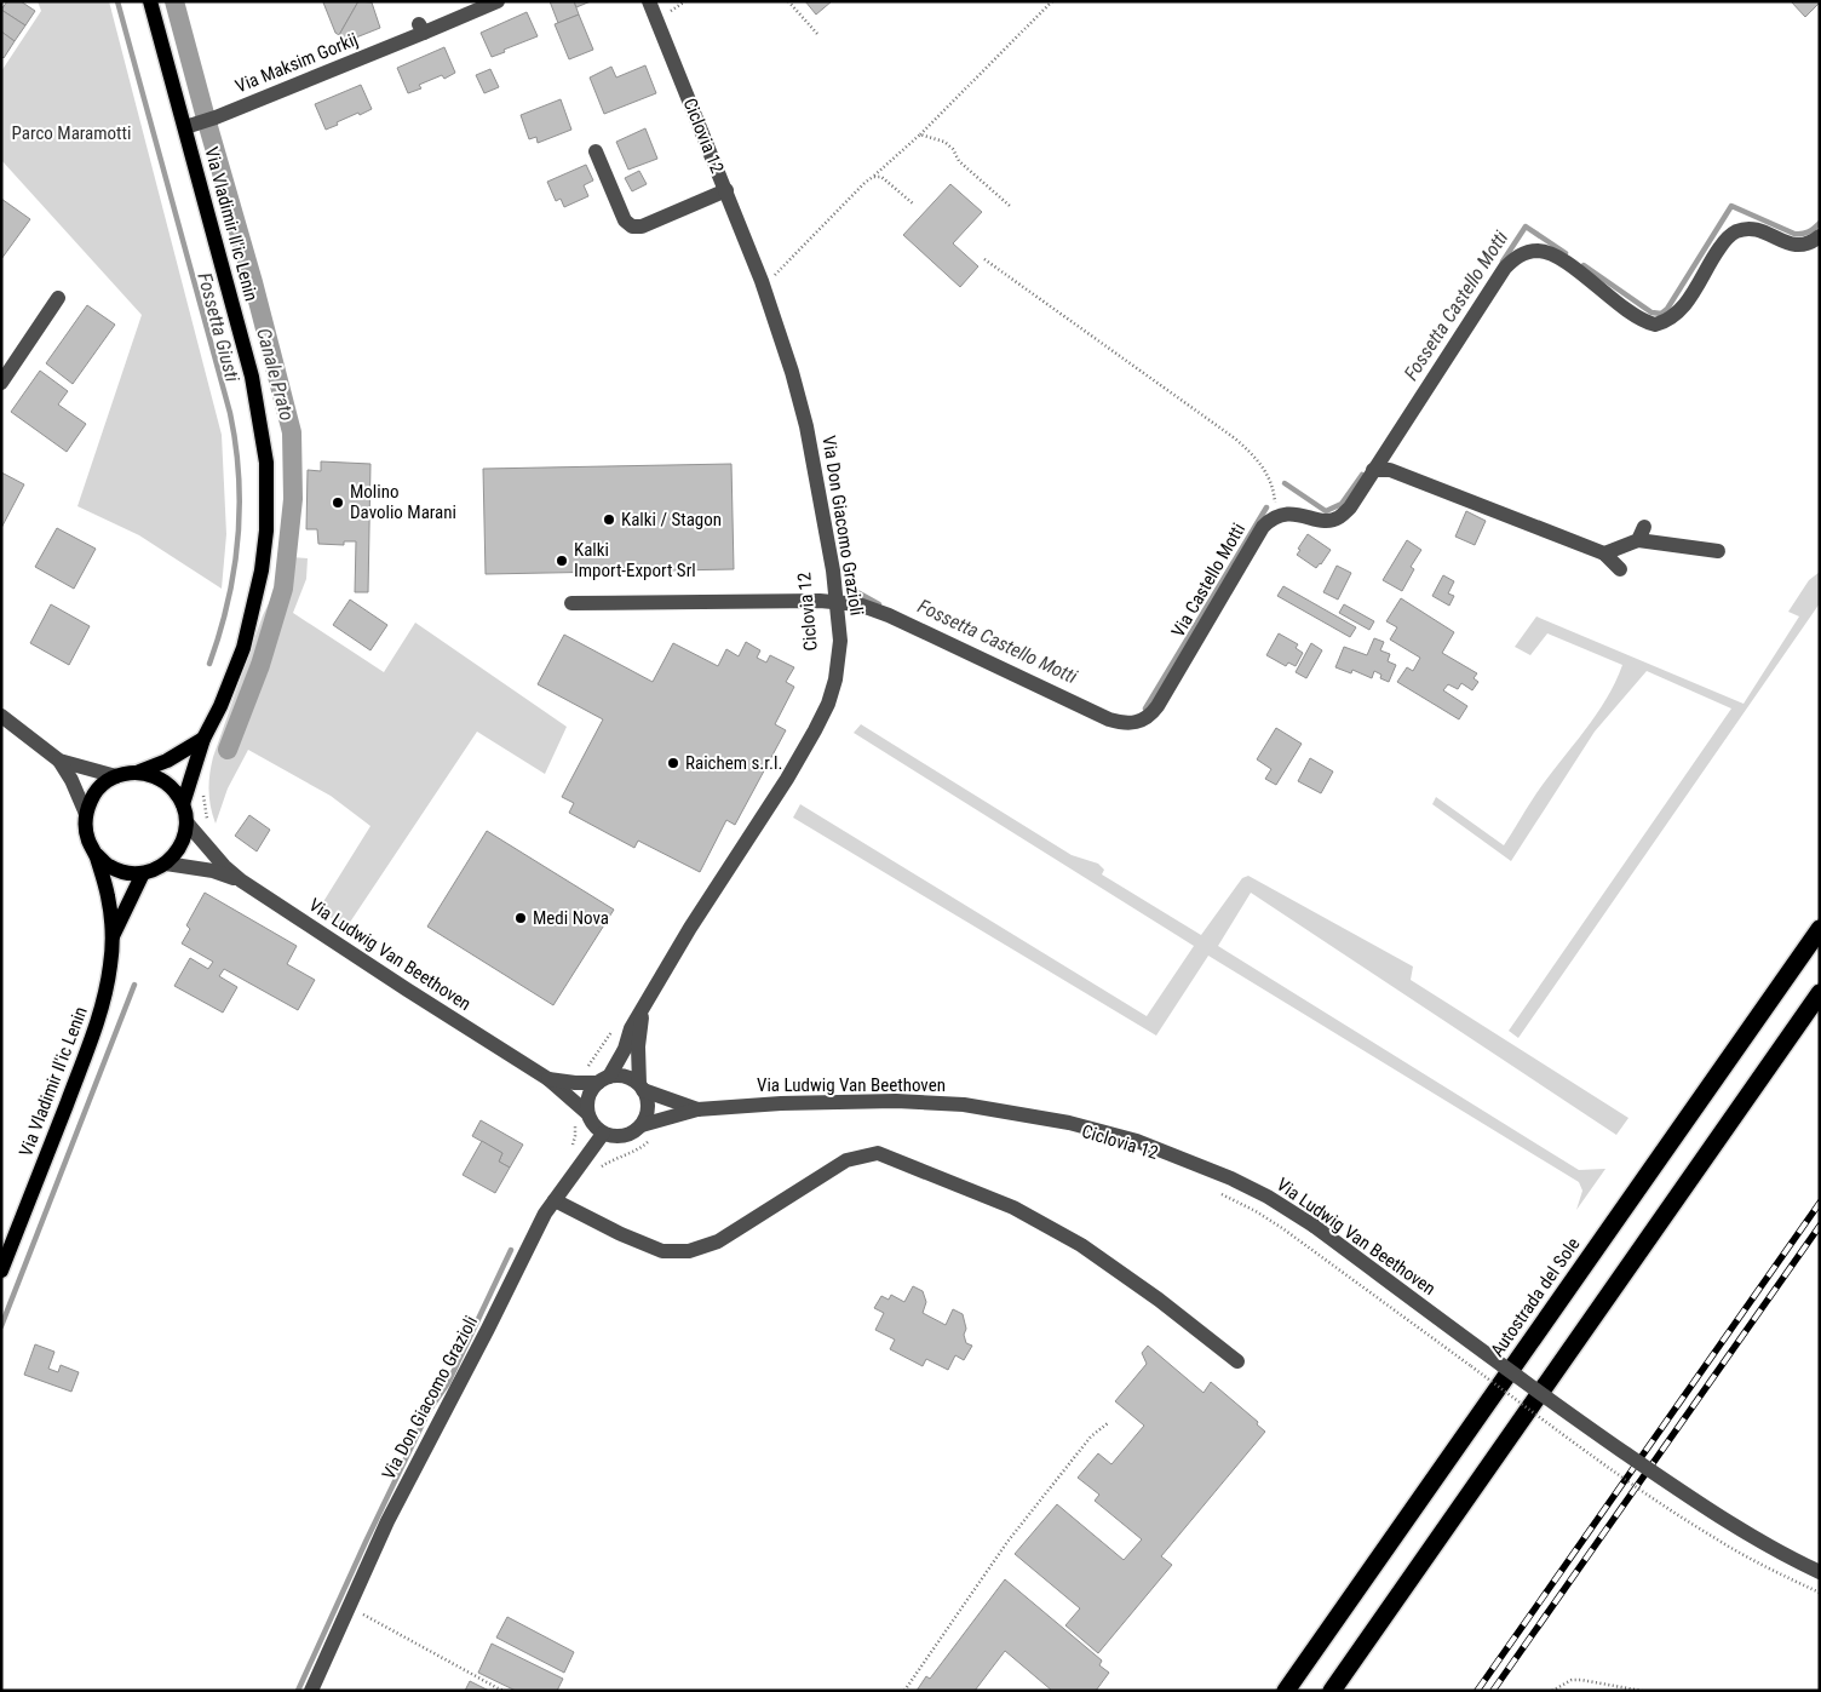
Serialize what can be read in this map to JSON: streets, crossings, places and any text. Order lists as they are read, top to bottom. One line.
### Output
{"streets":{"highway":["Autostrada del Sole"],"main road":["Via Vladimir Il'ic Lenin"],"street":["Via Maksim Gorkij","Via Don Giacomo Grazioli","Via Castello Motti","Via Ludwig Van Beethoven"]},"crossings":[["Via Maksim Gorkij","Via Vladimir Il'ic Lenin"],["Via Vladimir Il'ic Lenin","Via Ludwig Van Beethoven"],["Via Don Giacomo Grazioli","Via Castello Motti"],["Via Don Giacomo Grazioli","Via Ludwig Van Beethoven"]],"water":["Fossetta Castello Motti","Fossetta Giusti","Canale Prato"],"parks":["Parco Maramotti"],"places":["Molino Davolio Marani","Kalki / Stagon","Kalki Import-Export Srl","Raichem s.r.l.","Medi Nova"]}
